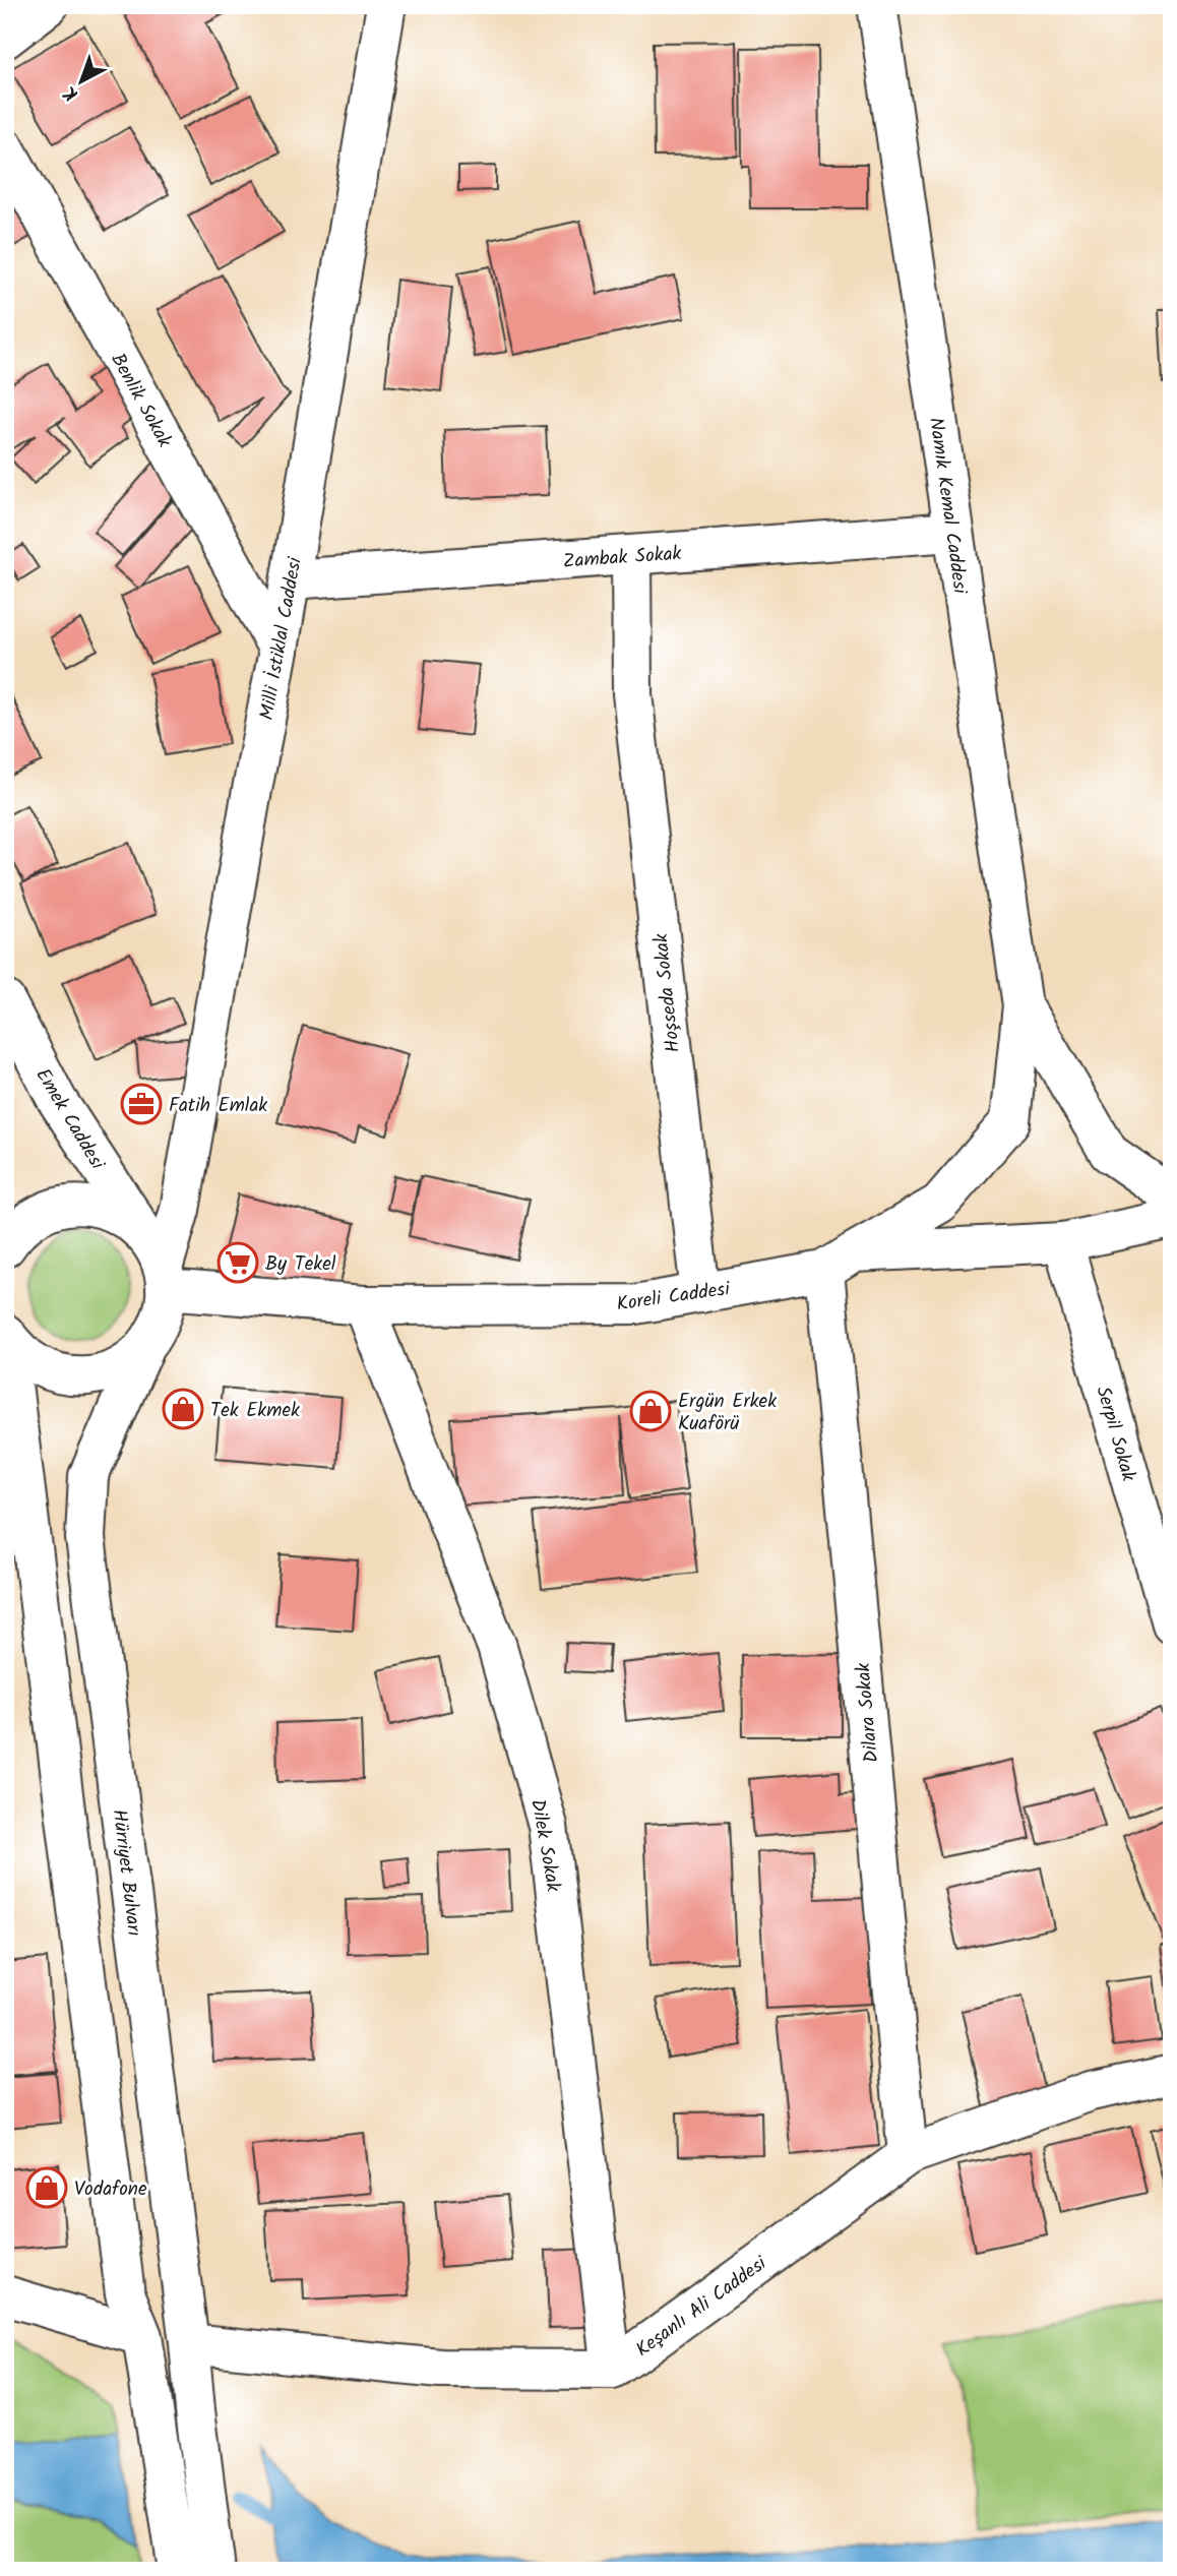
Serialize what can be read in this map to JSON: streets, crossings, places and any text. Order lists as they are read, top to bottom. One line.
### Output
{"streets":{"street":["Benlik Sokak","Namık Kemal Caddesi","Zambak Sokak","Milli İstiklal Caddesi","Hoşseda Sokak","Emek Caddesi","Koreli Caddesi","Serpil Sokak","Dilara Sokak","Dilek Sokak","Hürriyet Bulvarı","Keşanlı Ali Caddesi"]},"crossings":[["Benlik Sokak","Milli İstiklal Caddesi"],["Namık Kemal Caddesi","Zambak Sokak"],["Zambak Sokak","Milli İstiklal Caddesi"],["Zambak Sokak","Hoşseda Sokak"],["Milli İstiklal Caddesi","Emek Caddesi"],["Milli İstiklal Caddesi","Koreli Caddesi"],["Milli İstiklal Caddesi","Hürriyet Bulvarı"],["Hoşseda Sokak","Koreli Caddesi"],["Emek Caddesi","Koreli Caddesi"],["Koreli Caddesi","Serpil Sokak"],["Koreli Caddesi","Dilara Sokak"],["Koreli Caddesi","Dilek Sokak"],["Dilara Sokak","Keşanlı Ali Caddesi"],["Dilek Sokak","Keşanlı Ali Caddesi"]],"places":{"office":["Fatih Emlak"],"supermarket":["By Tekel"],"shop":["Tek Ekmek","Ergün Erkek Kuaförü","Vodafone"]},"north":"bottom left"}
